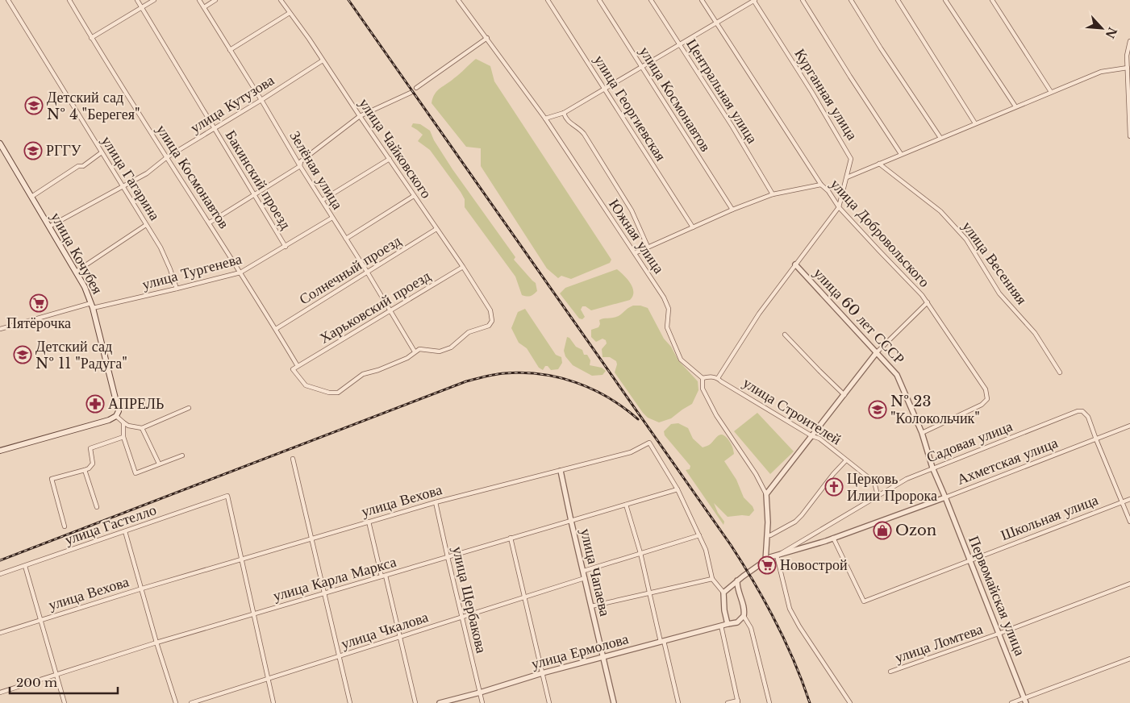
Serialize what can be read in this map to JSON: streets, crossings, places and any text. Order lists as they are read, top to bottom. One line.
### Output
{"streets":{"main road":["улица Кочубея"],"street":["Центральная улица","Курганная улица","улица Космонавтов","улица Кутузова","улица Георгиевская","улица Чайковского","Зелёная улица","улица Гагарина","Бакинский проезд","улица Добровольского","Южная улица","улица Весенняя","Солнечный проезд","улица Тургенева","Харьковский проезд","улица 60 лет СССР","улица Строителей","Садовая улица","Ахметская улица","улица Вехова","Школьная улица","улица Гастелло","улица Чапаева","улица Карла Маркса","Первомайская улица","улица Щербакова","улица Чкалова","улица Ломтева","улица Ермолова"]},"crossings":[["Курганная улица","улица Добровольского"],["улица Космонавтов","улица Кутузова"],["улица Космонавтов","Солнечный проезд"],["улица Космонавтов","улица Тургенева"],["улица Космонавтов","Харьковский проезд"],["улица Кутузова","улица Чайковского"],["улица Кутузова","Зелёная улица"],["улица Кутузова","улица Гагарина"],["улица Кутузова","Бакинский проезд"],["улица Кутузова","улица Кочубея"],["улица Чайковского","Зелёная улица"],["улица Чайковского","Солнечный проезд"],["улица Чайковского","Харьковский проезд"],["Зелёная улица","Солнечный проезд"],["Зелёная улица","улица Тургенева"],["Зелёная улица","Харьковский проезд"],["улица Гагарина","улица Тургенева"],["Бакинский проезд","улица Тургенева"],["улица Добровольского","улица 60 лет СССР"],["улица Кочубея","улица Тургенева"],["улица 60 лет СССР","Садовая улица"],["улица 60 лет СССР","Ахметская улица"],["улица 60 лет СССР","Первомайская улица"],["улица Строителей","Садовая улица"],["Садовая улица","Ахметская улица"],["Ахметская улица","улица Вехова"],["Ахметская улица","Школьная улица"],["Ахметская улица","Первомайская улица"],["улица Вехова","улица Гастелло"],["улица Вехова","улица Чапаева"],["улица Вехова","улица Карла Маркса"],["улица Вехова","улица Щербакова"],["Школьная улица","Первомайская улица"],["улица Чапаева","улица Карла Маркса"],["улица Чапаева","улица Чкалова"],["улица Чапаева","улица Ермолова"],["улица Карла Маркса","улица Щербакова"],["Первомайская улица","улица Ломтева"],["улица Щербакова","улица Чкалова"],["улица Щербакова","улица Ермолова"]],"places":{"school or university":["Детский сад № 4 \"Берегея\"","РГГУ","Детский сад № 11 \"Радуга\"","№ 23 \"Колокольчик\""],"supermarket":["Пятёрочка","Новострой"],"pharmacy":["АПРЕЛЬ"],"church":["Церковь Илии Пророка"],"shop":["Ozon"]},"scale_bar":"200 m","north":"bottom right"}
